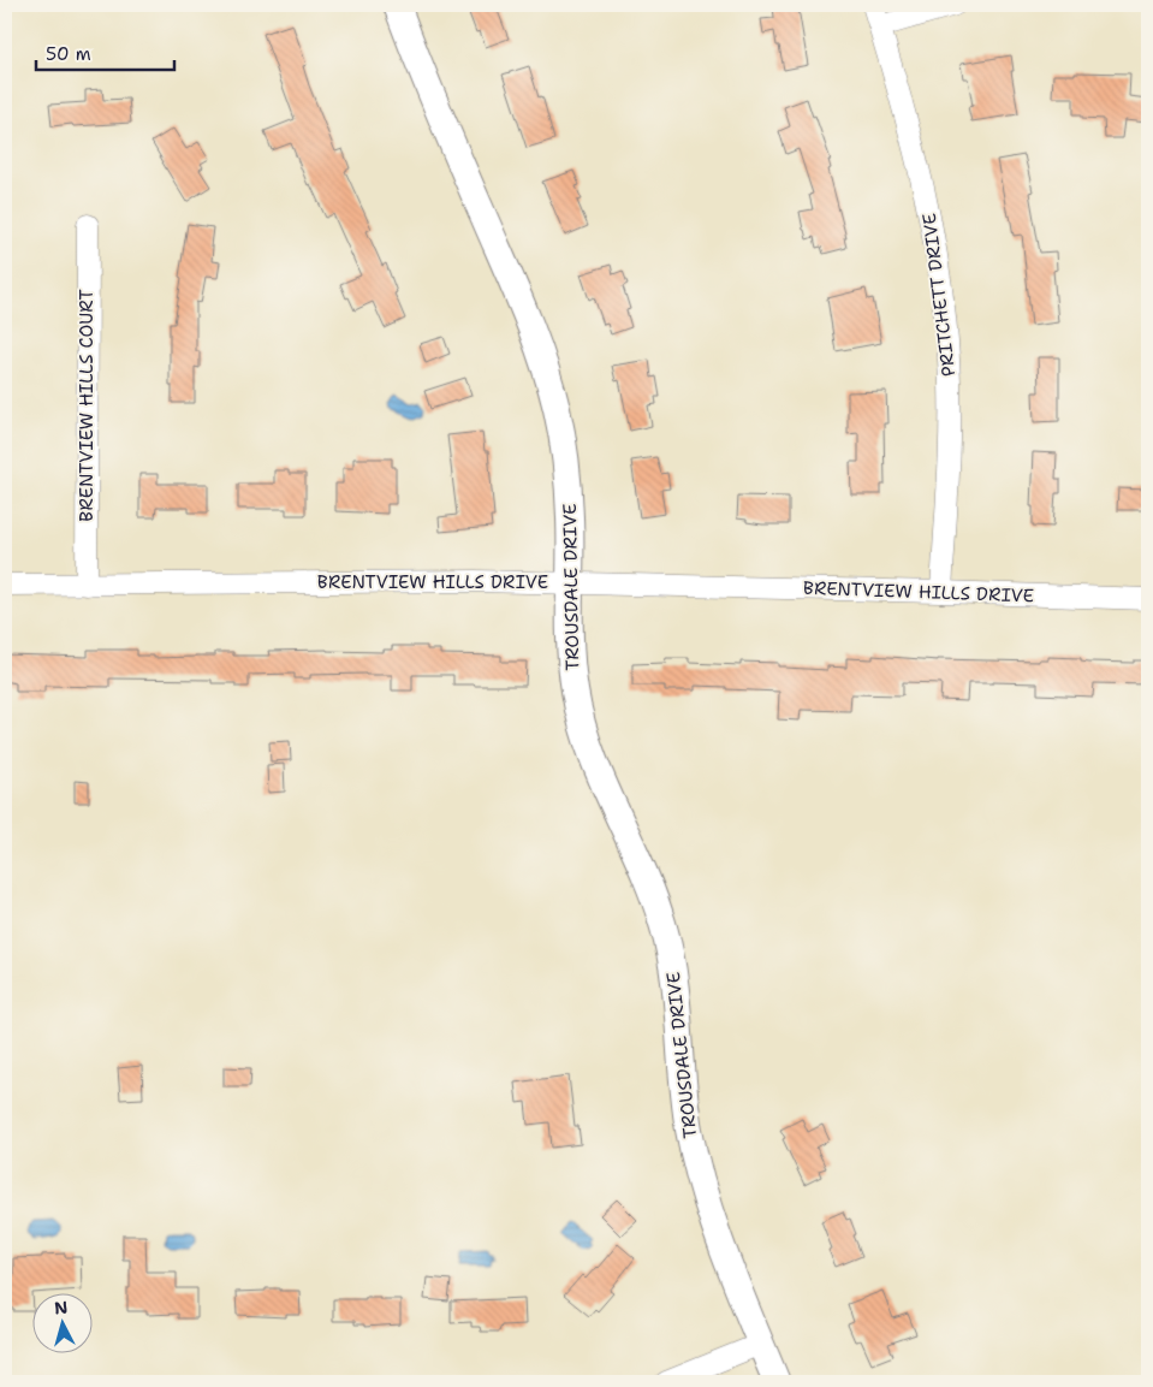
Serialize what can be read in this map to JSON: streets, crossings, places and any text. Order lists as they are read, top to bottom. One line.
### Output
{"streets":{"street":["PRITCHETT DRIVE","BRENTVIEW HILLS COURT","BRENTVIEW HILLS DRIVE","TROUSDALE DRIVE"]},"crossings":[["PRITCHETT DRIVE","BRENTVIEW HILLS DRIVE"],["BRENTVIEW HILLS COURT","BRENTVIEW HILLS DRIVE"],["BRENTVIEW HILLS DRIVE","TROUSDALE DRIVE"]],"scale_bar":"50 m","north":"top"}
